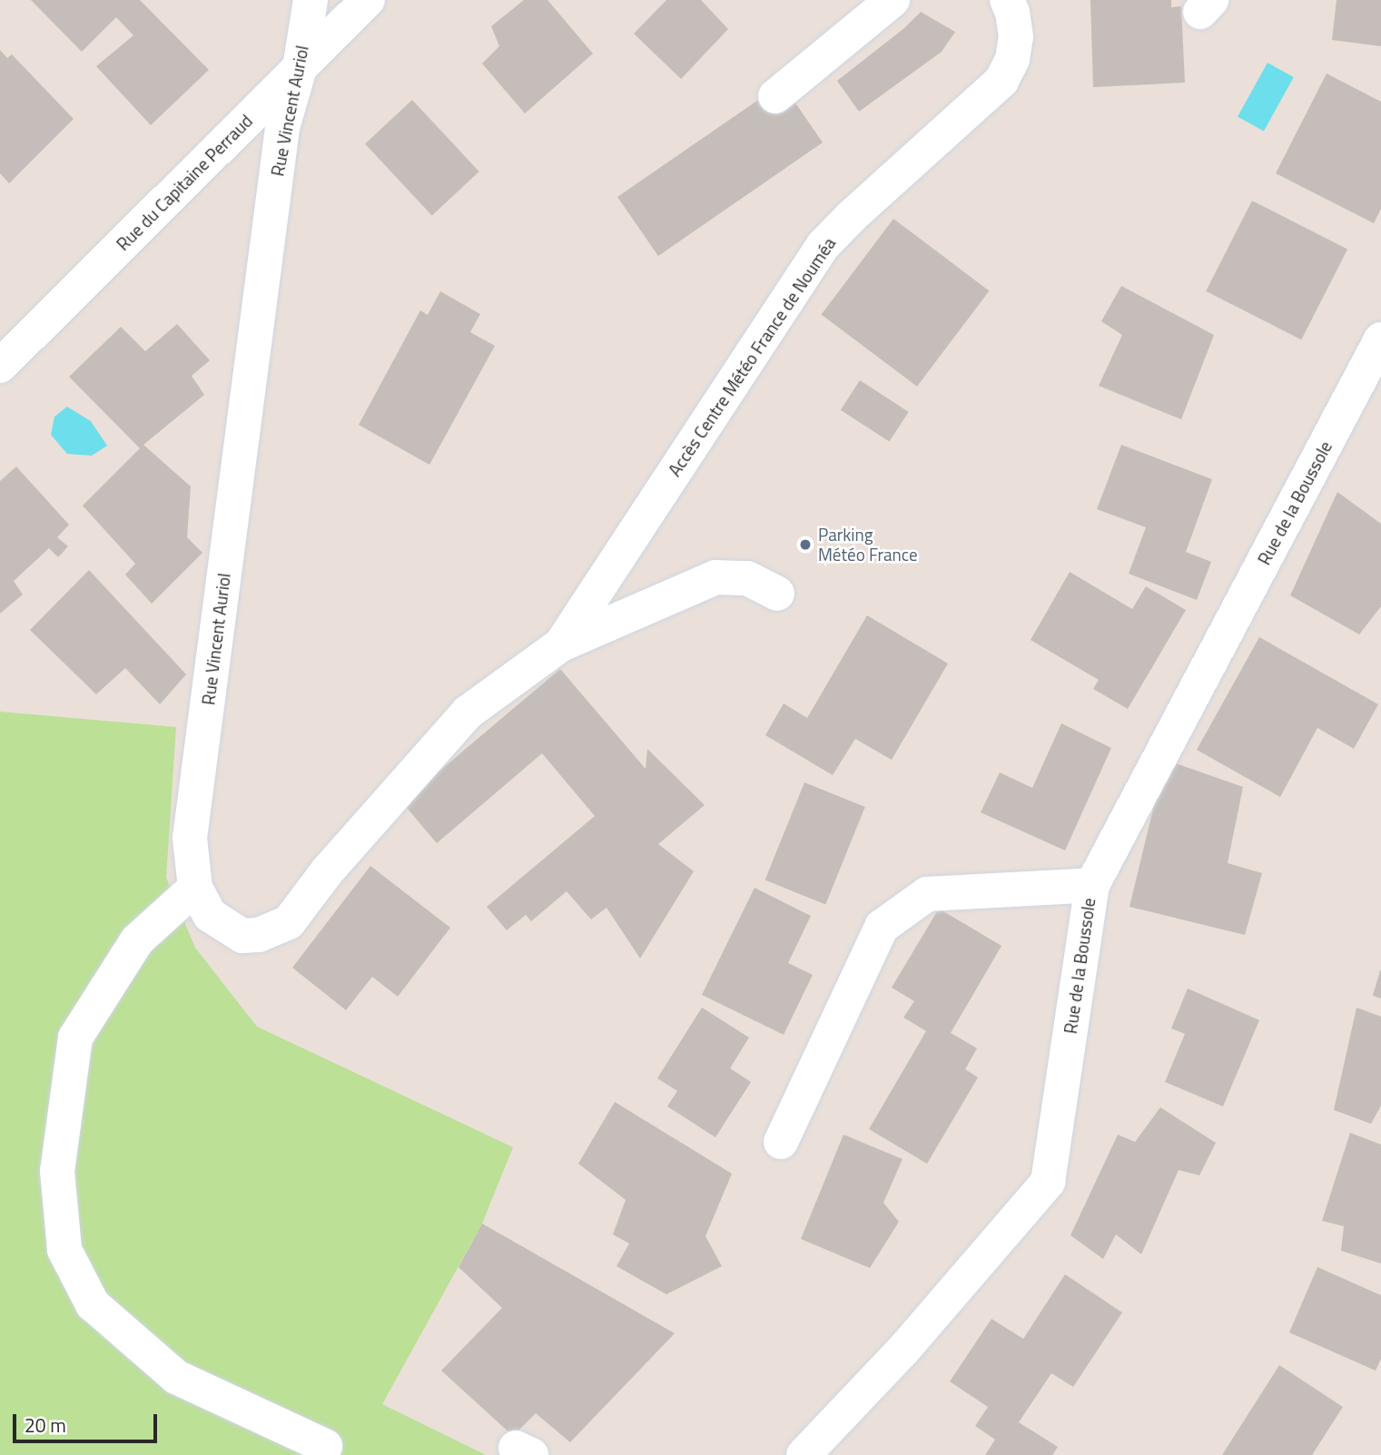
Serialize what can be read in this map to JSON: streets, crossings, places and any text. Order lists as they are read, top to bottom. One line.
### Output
{"streets":{"street":["Rue Vincent Auriol","Rue du Capitaine Perraud","Accès Centre Météo France de Nouméa","Rue de la Boussole"]},"crossings":[["Rue Vincent Auriol","Rue du Capitaine Perraud"],["Rue Vincent Auriol","Accès Centre Météo France de Nouméa"]],"places":["Parking Météo France"],"scale_bar":"20 m"}
